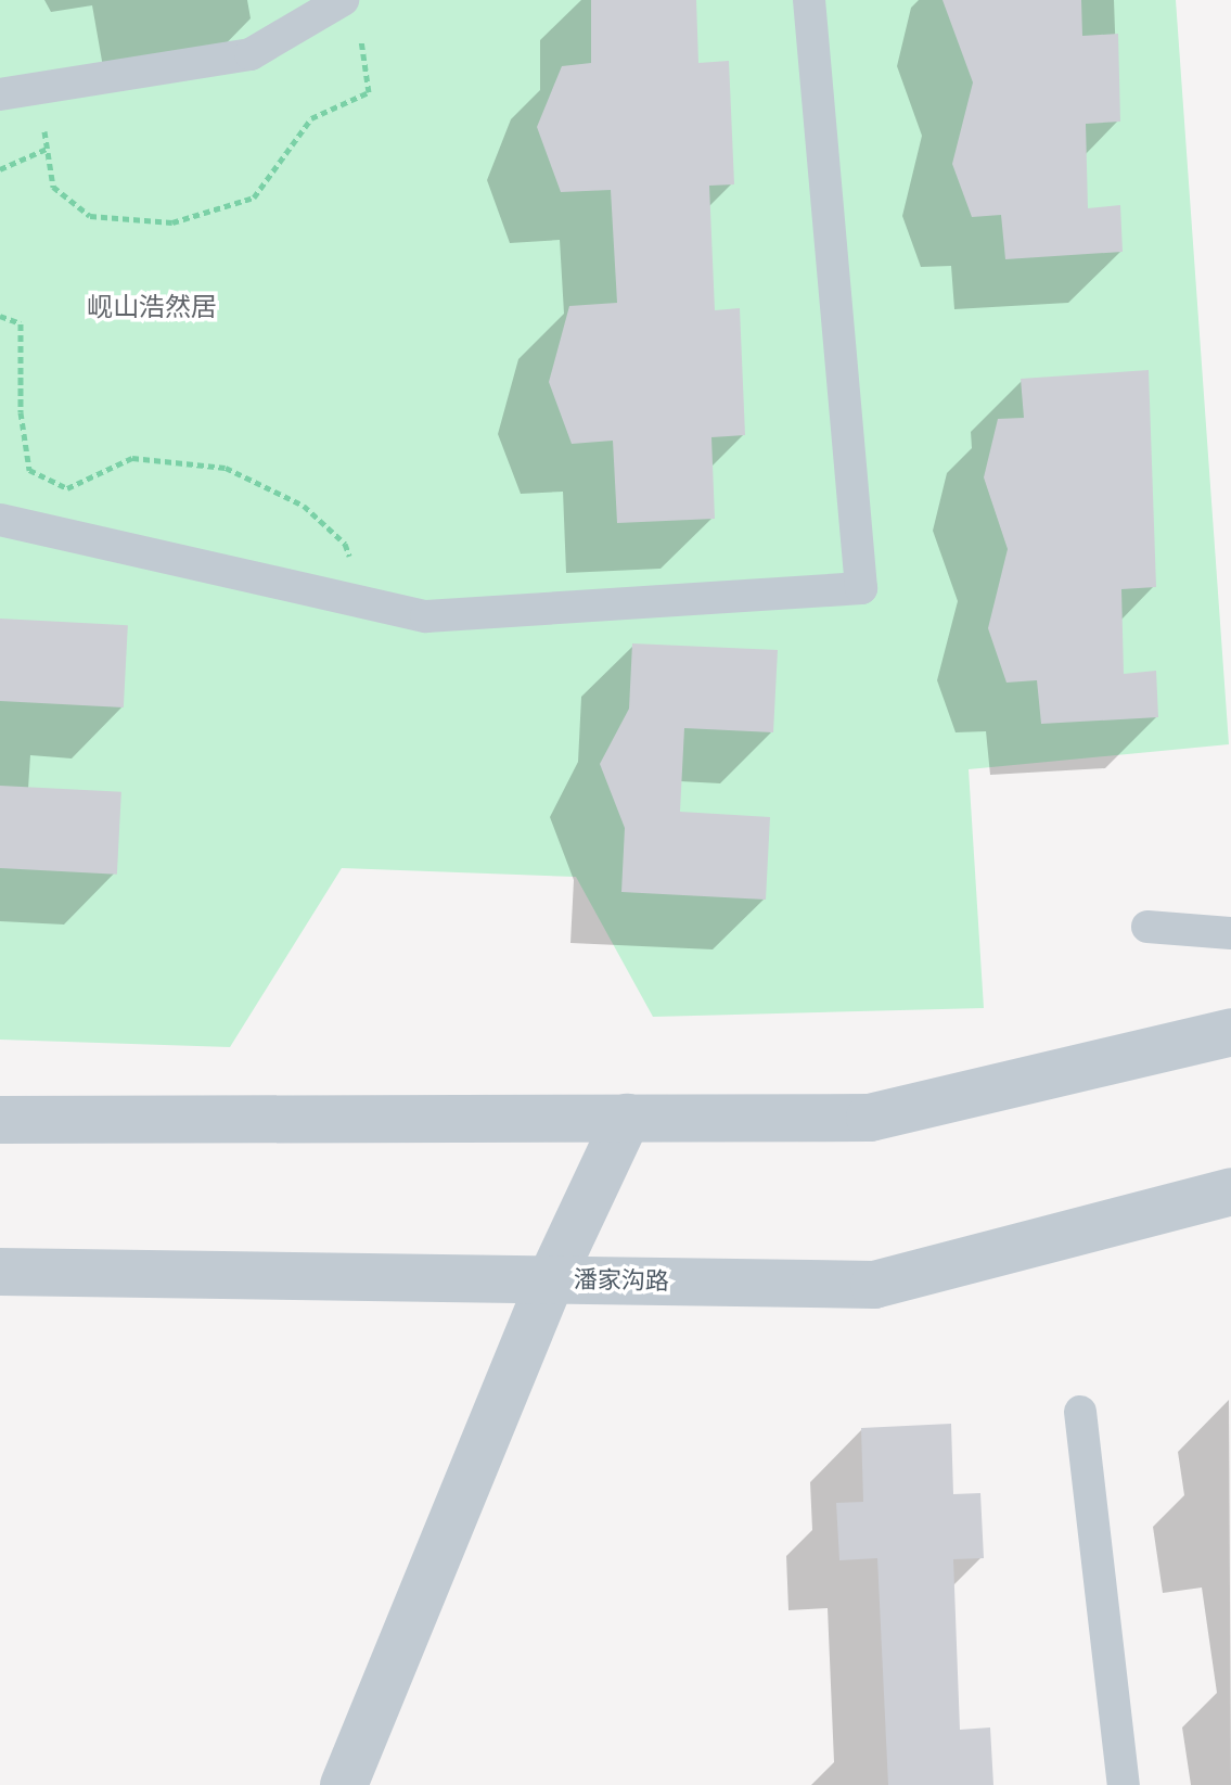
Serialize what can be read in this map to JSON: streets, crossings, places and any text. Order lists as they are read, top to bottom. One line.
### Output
{"streets":{"street":["潘家沟路"]},"districts":["岘山浩然居"]}
